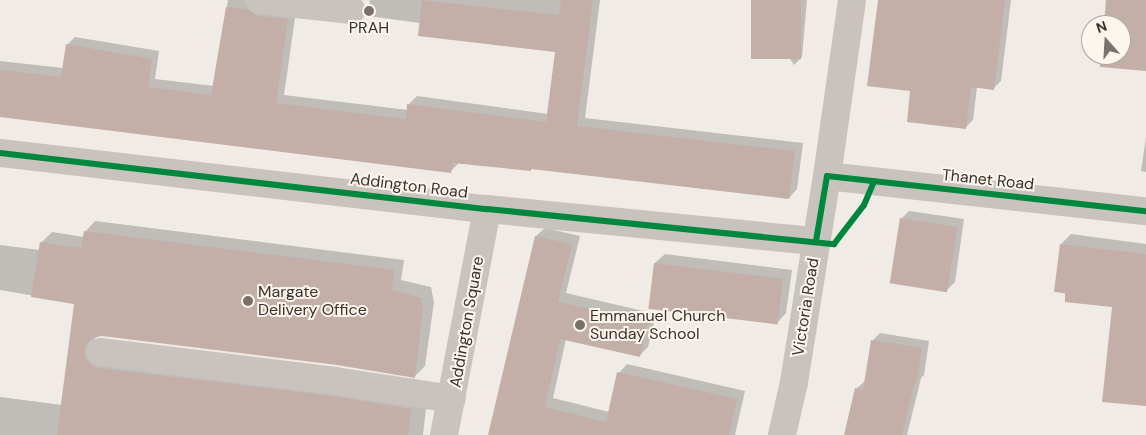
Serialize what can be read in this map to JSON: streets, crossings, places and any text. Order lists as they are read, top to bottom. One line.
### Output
{"streets":{"street":["Thanet Road","Addington Road","Victoria Road","Addington Square"]},"crossings":[["Thanet Road","Victoria Road"],["Addington Road","Victoria Road"],["Addington Road","Addington Square"]],"places":["PRAH","Margate Delivery Office","Emmanuel Church Sunday School"],"north":"top"}
